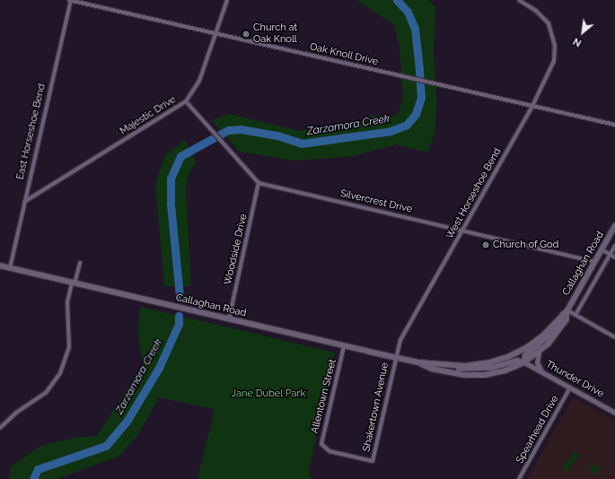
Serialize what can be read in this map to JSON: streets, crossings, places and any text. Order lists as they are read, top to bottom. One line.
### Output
{"streets":{"main road":["Callaghan Road"],"street":["Oak Knoll Drive","Majestic Drive","East Horseshoe Bend","West Horseshoe Bend","Silvercrest Drive","Woodside Drive","Thunder Drive","Allentown Street","Shakertown Avenue","Spearhead Drive"]},"crossings":[["Oak Knoll Drive","Majestic Drive"],["Oak Knoll Drive","East Horseshoe Bend"],["Oak Knoll Drive","West Horseshoe Bend"],["Majestic Drive","East Horseshoe Bend"],["East Horseshoe Bend","Callaghan Road"],["West Horseshoe Bend","Silvercrest Drive"],["West Horseshoe Bend","Callaghan Road"],["West Horseshoe Bend","Shakertown Avenue"],["Silvercrest Drive","Woodside Drive"],["Silvercrest Drive","Callaghan Road"],["Woodside Drive","Callaghan Road"],["Callaghan Road","Thunder Drive"],["Callaghan Road","Allentown Street"],["Callaghan Road","Shakertown Avenue"],["Thunder Drive","Spearhead Drive"],["Allentown Street","Shakertown Avenue"]],"water":["Zarzamora Creek"],"parks":["Jane Dubel Park"],"places":["Church at Oak Knoll","Church of God"],"north":"bottom left"}
